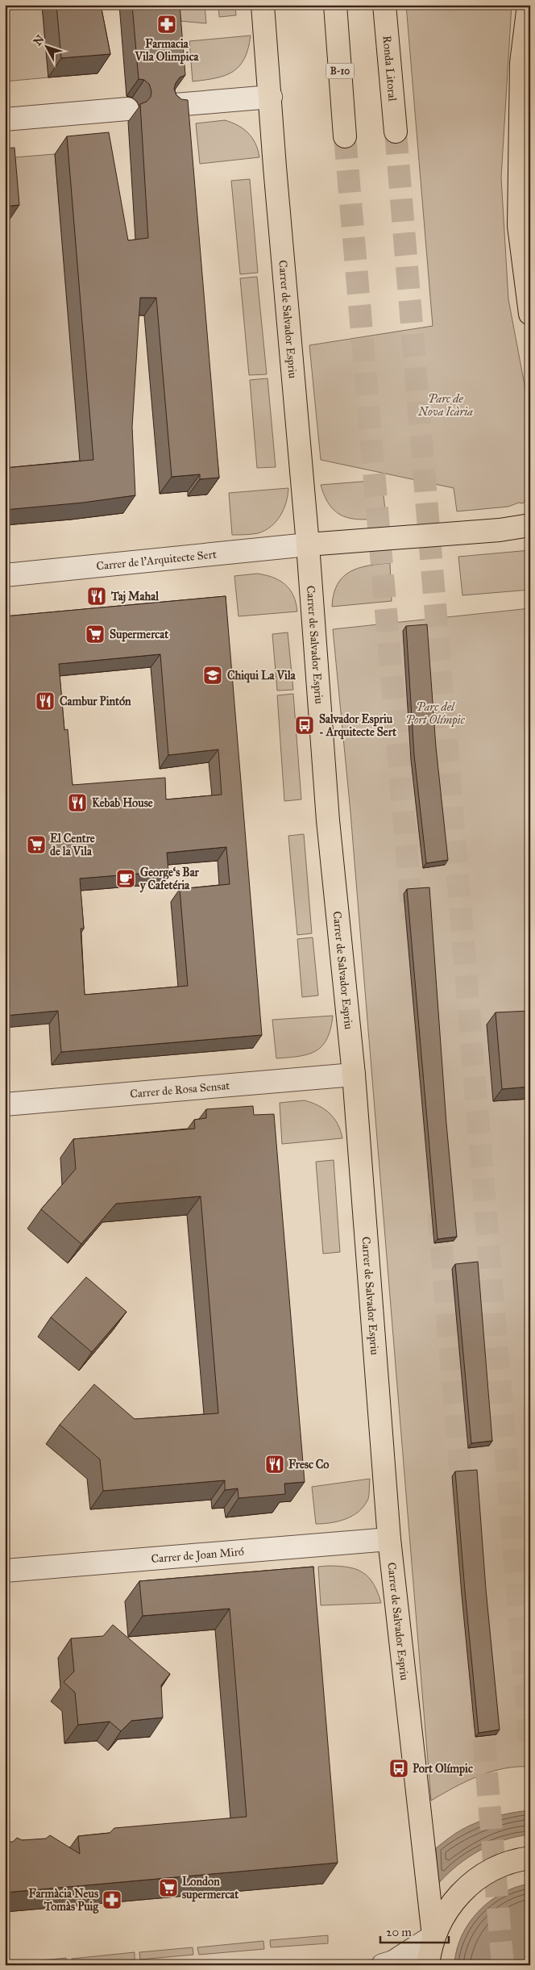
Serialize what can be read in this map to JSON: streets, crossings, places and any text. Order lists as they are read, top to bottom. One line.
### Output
{"streets":{"main road":["Ronda Litoral","B-10","Carrer de Salvador Espriu"],"street":["Carrer de l'Arquitecte Sert","Carrer de Rosa Sensat","Carrer de Joan Miró"]},"crossings":[["Carrer de Salvador Espriu","Carrer de l'Arquitecte Sert"],["Carrer de Salvador Espriu","Carrer de Rosa Sensat"],["Carrer de Salvador Espriu","Carrer de Joan Miró"]],"parks":["Parc de Nova Icària","Parc del Port Olímpic"],"places":{"pharmacy":["Farmacia Vila Olimpica","Farmàcia Neus Tomàs Puig"],"restaurant":["Taj Mahal","Cambur Pintón","Kebab House","Fresc Co"],"supermarket":["Supermercat","El Centre de la Vila","London supermercat"],"school or university":["Chiqui La Vila"],"bus stop":["Salvador Espriu - Arquitecte Sert","Port Olímpic"],"cafe":["George‘s Bar y Cafetéria"]},"scale_bar":"20 m","north":"top left"}
